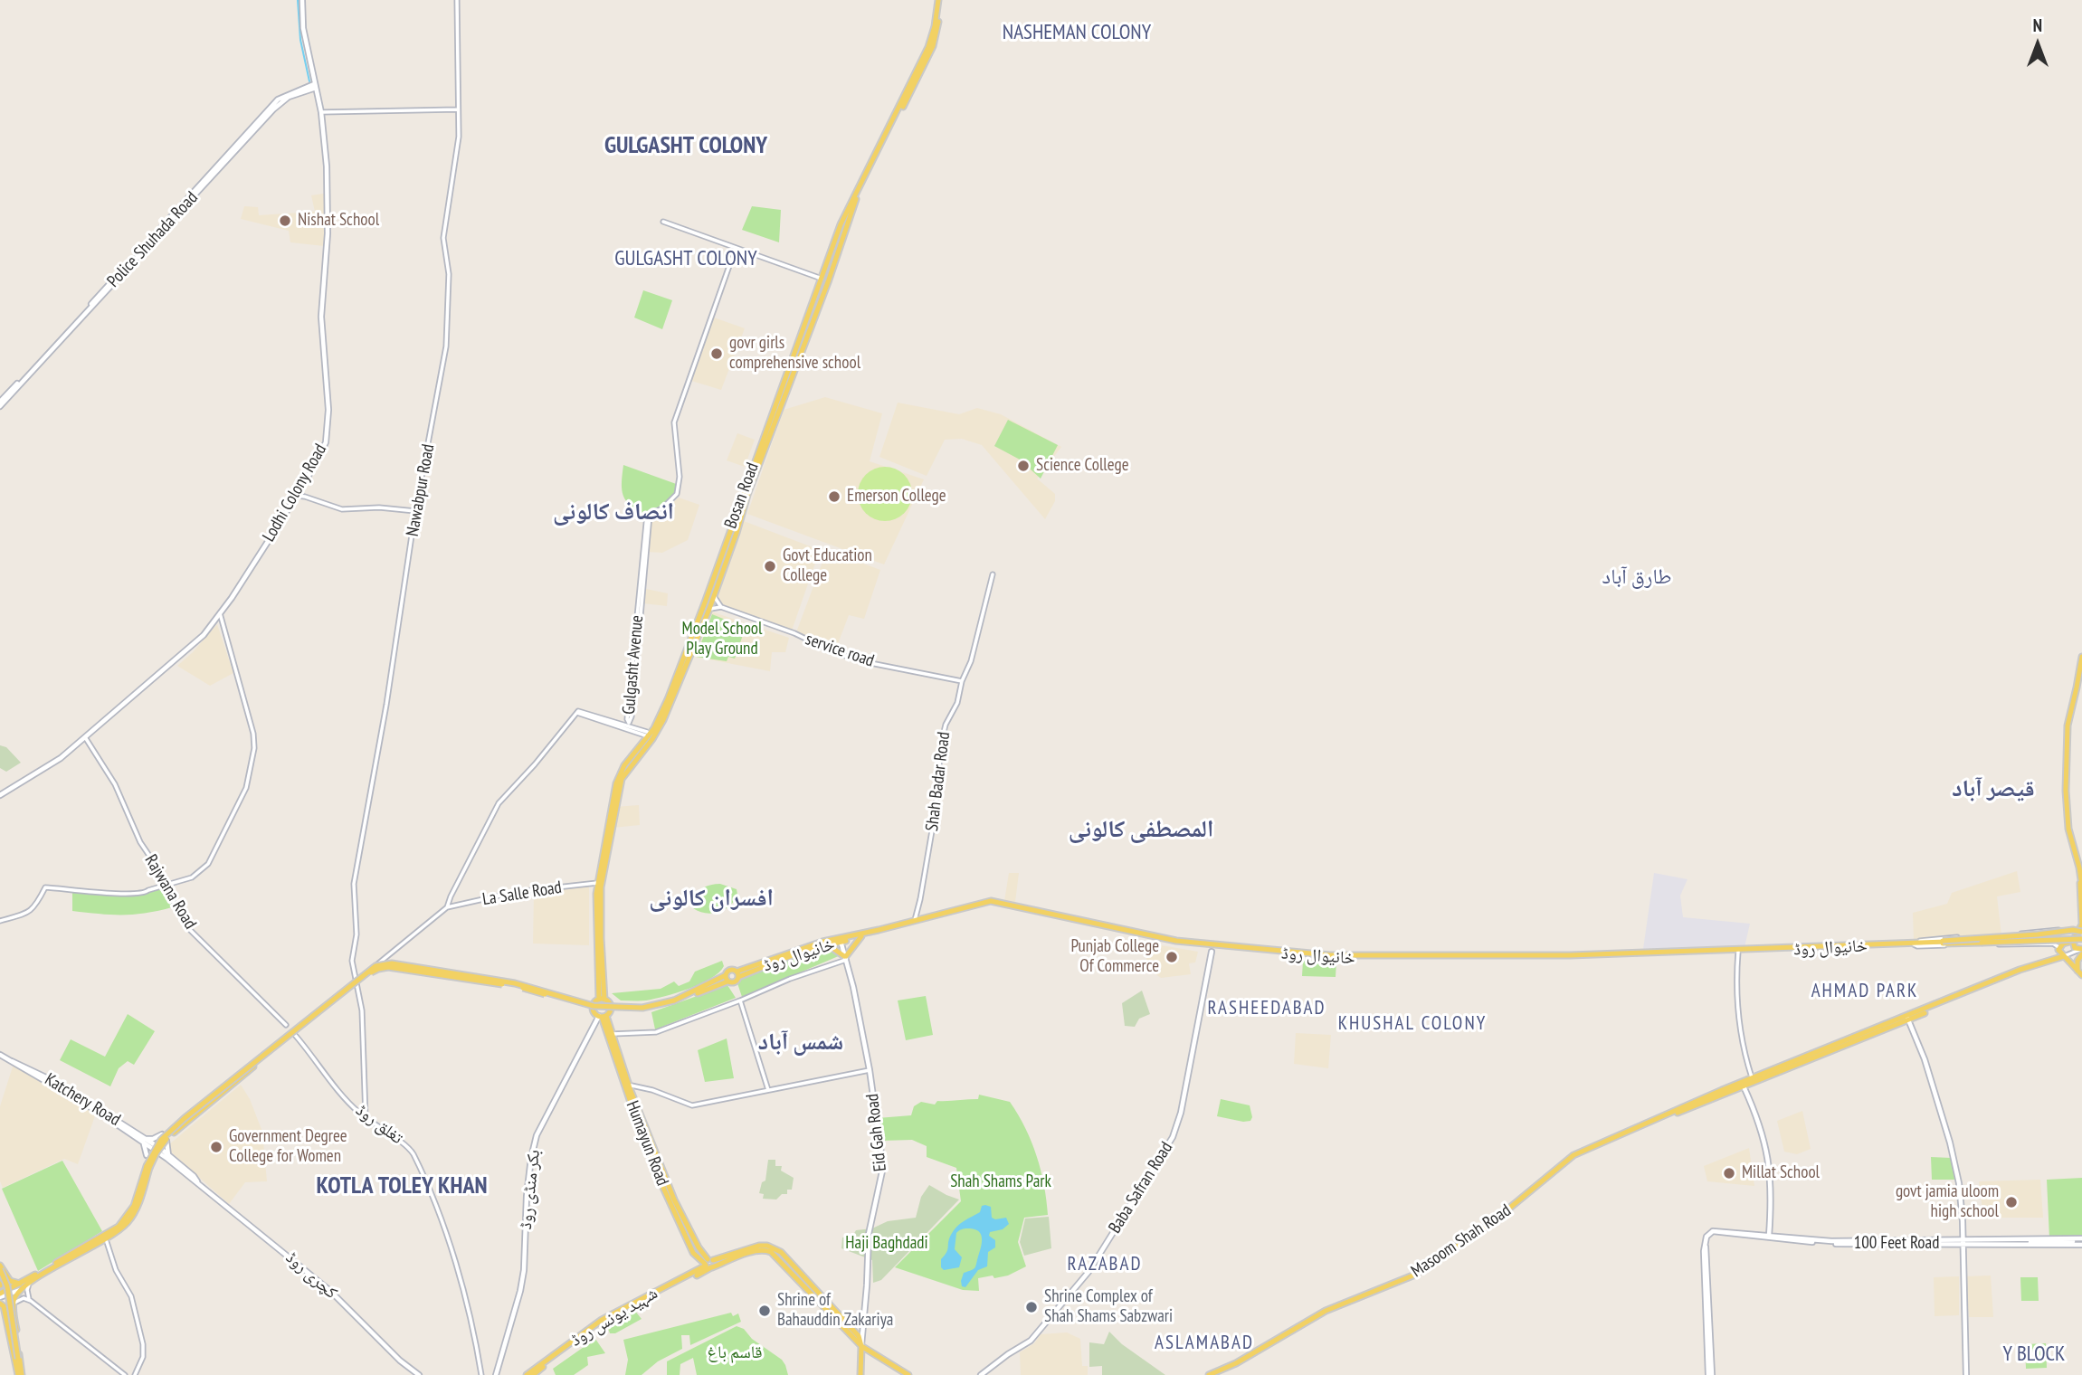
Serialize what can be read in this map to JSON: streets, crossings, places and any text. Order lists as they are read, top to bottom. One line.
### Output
{"streets":{"main road":["Police Shuhada Road","Lodhi Colony Road","Bosan Road","خانیوال روڈ","Katchery Road","Eid Gah Road","Humayun Road","Baba Safran Road","بکر منڈی روڈ","Masoom Shah Road","100 Feet Road","کچری روڈ","شہید یونس روڈ"],"street":["Nawabpur Road","service road","Gulgasht Avenue","Shah Badar Road","Rajwana Road","La Salle Road","تغلق روڈ"]},"crossings":[["Police Shuhada Road","Lodhi Colony Road"],["Nawabpur Road","تغلق روڈ"],["Lodhi Colony Road","Rajwana Road"],["Bosan Road","La Salle Road"],["Bosan Road","Humayun Road"],["Bosan Road","بکر منڈی روڈ"],["service road","Shah Badar Road"],["Gulgasht Avenue","La Salle Road"],["Shah Badar Road","خانیوال روڈ"],["خانیوال روڈ","Eid Gah Road"],["Katchery Road","کچری روڈ"],["Humayun Road","بکر منڈی روڈ"],["Humayun Road","شہید یونس روڈ"]],"districts":["NASHEMAN COLONY","GULGASHT COLONY","GULGASHT COLONY","انصاف کالونی","طارق آباد","قیصر آباد","المصطفی کالونی","افسران کالونی","AHMAD PARK","RASHEEDABAD","KHUSHAL COLONY","شمس آباد","KOTLA TOLEY KHAN","RAZABAD","ASLAMABAD","Y BLOCK"],"parks":["Model School Play Ground","Shah Shams Park","Haji Baghdadi","قاسم باغ"],"places":["Nishat School","govr girls comprehensive school","Science College","Emerson College","Govt Education College","Punjab College Of Commerce","Government Degree College for Women","Millat School","govt jamia uloom high school","Shrine Complex of Shah Shams Sabzwari","Shrine of Bahauddin Zakariya"],"north":"top"}
